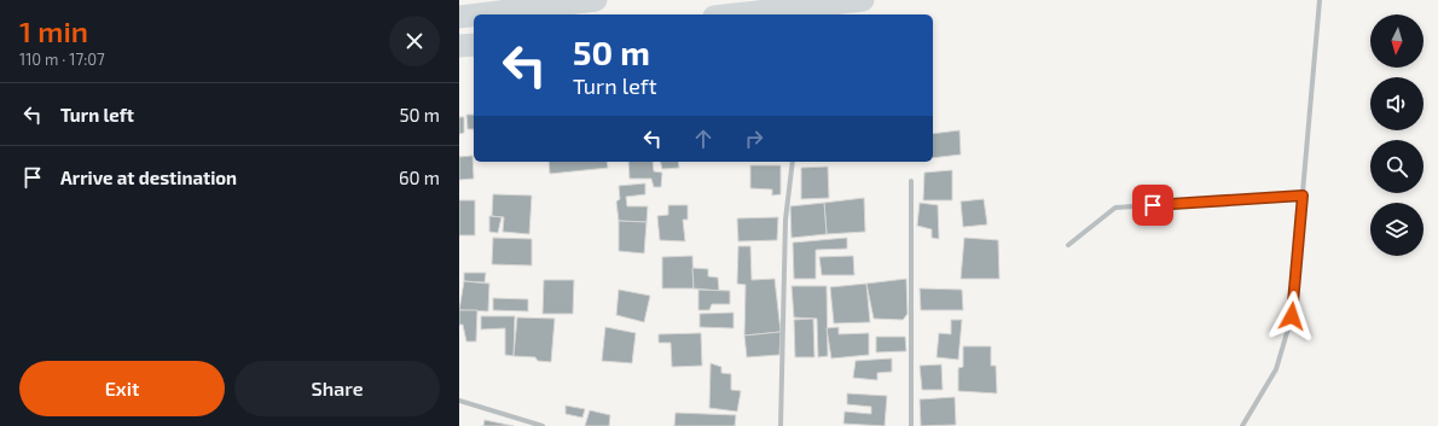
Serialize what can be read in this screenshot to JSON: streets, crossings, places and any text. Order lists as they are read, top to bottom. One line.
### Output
{"north":"bottom","page":{"heading":["1 min","110 m · 17:07"],"turn":["50 m","Turn left"],"list":[{"name":"Turn left","value":"50 m"},{"name":"Arrive at destination","value":"60 m"}],"buttons":["Exit","Share"]}}
